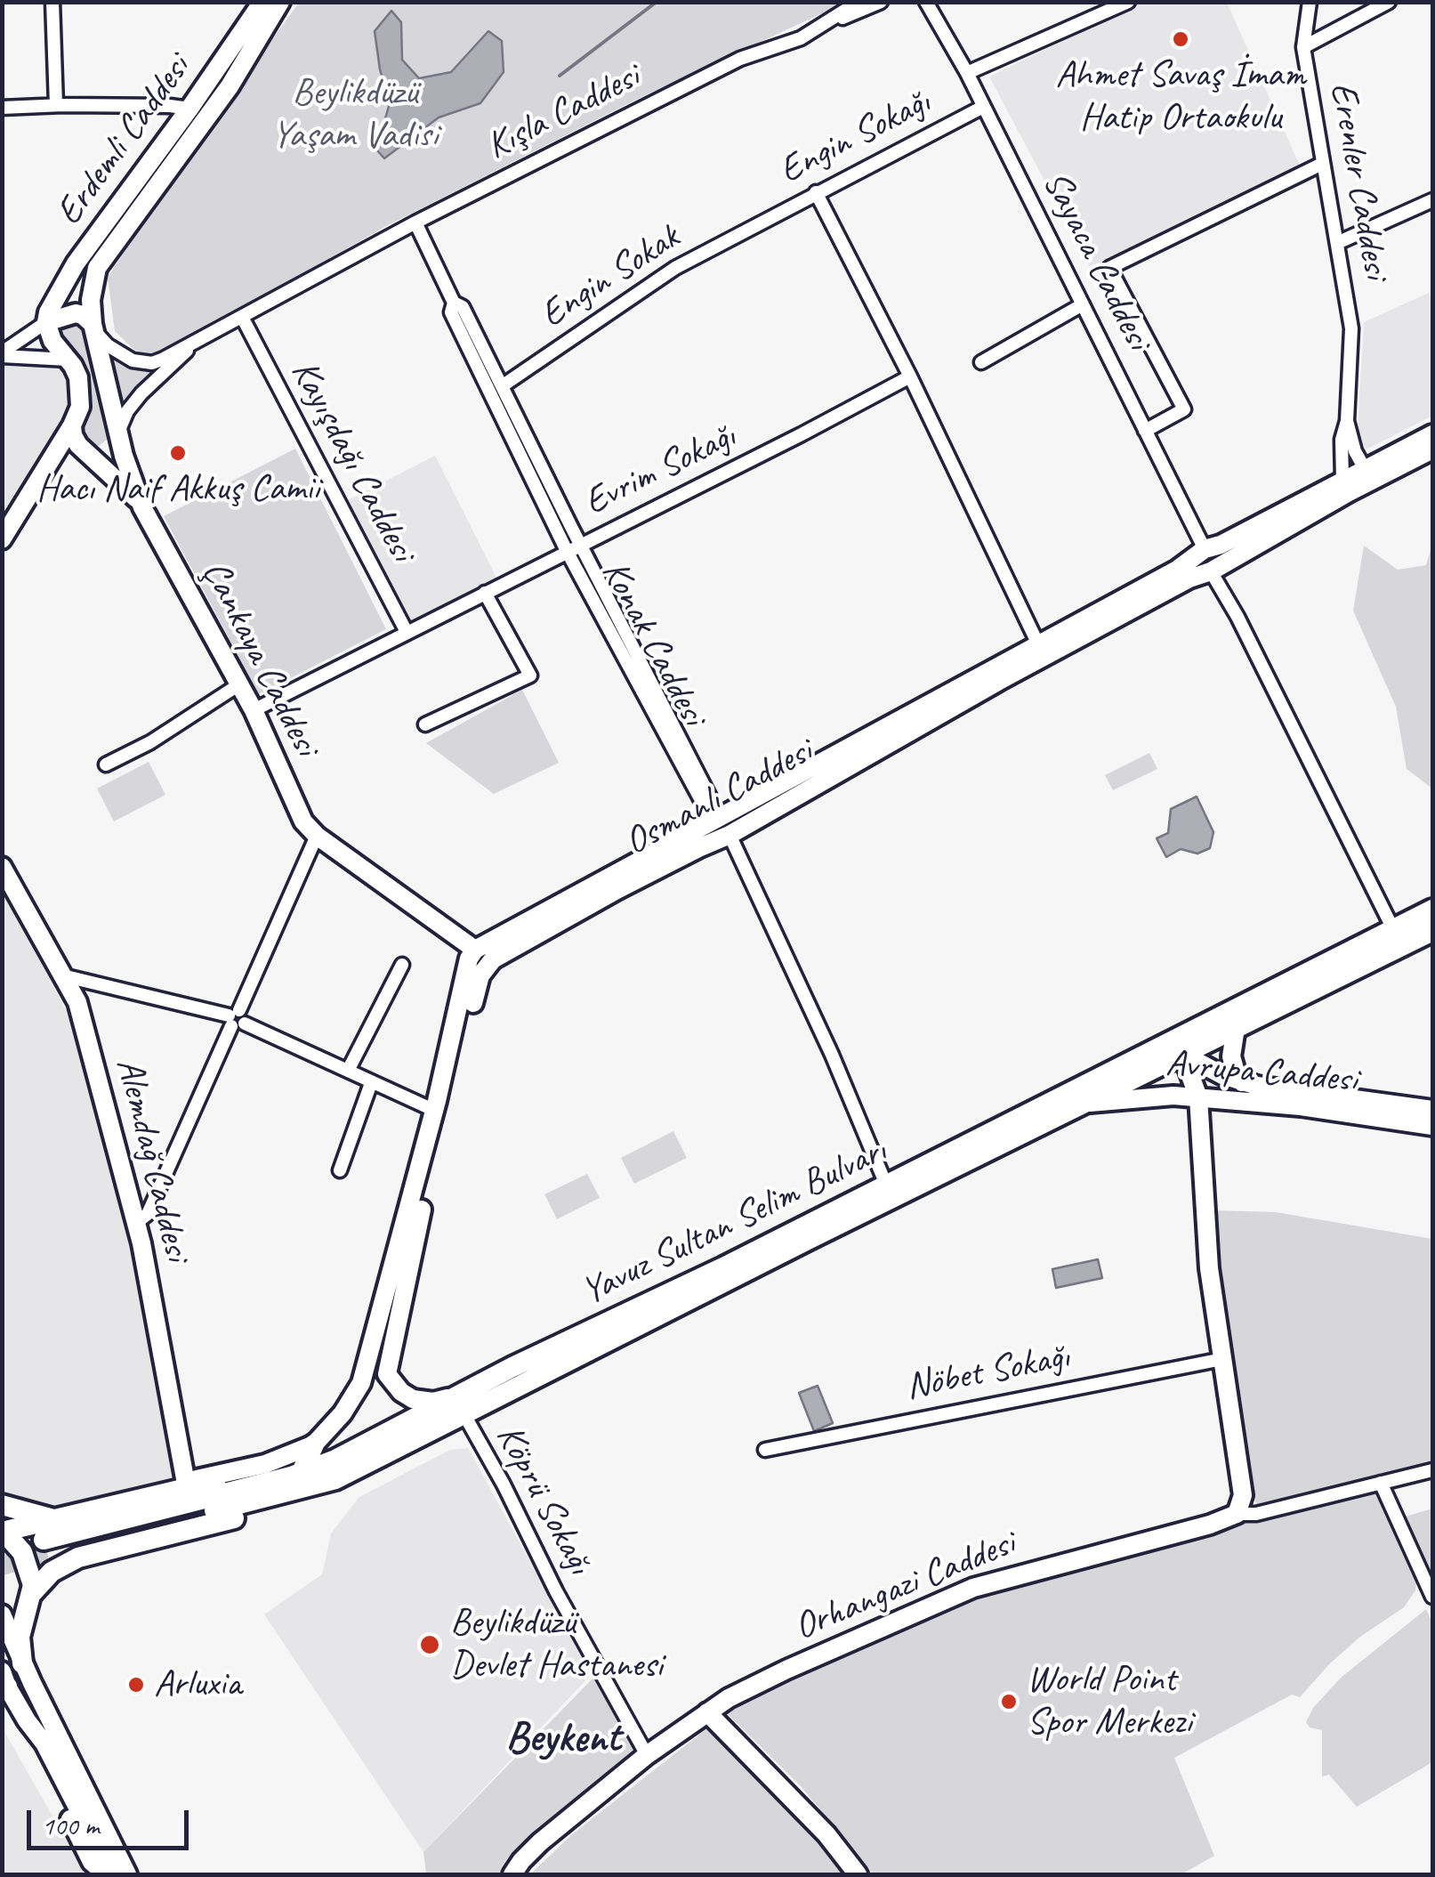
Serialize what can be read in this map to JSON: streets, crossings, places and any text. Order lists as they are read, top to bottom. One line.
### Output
{"streets":{"main road":["Erdemli Caddesi","Çankaya Caddesi","Osmanlı Caddesi","Avrupa Caddesi","Alemdağ Caddesi","Yavuz Sultan Selim Bulvarı","Orhangazi Caddesi"],"street":["Kışla Caddesi","Engin Sokağı","Erenler Caddesi","Sayaca Caddesi","Engin Sokak","Kayışdağı Caddesi","Evrim Sokağı","Konak Caddesi","Nöbet Sokağı","Köprü Sokağı"]},"crossings":[["Kışla Caddesi","Erdemli Caddesi"],["Kışla Caddesi","Kayışdağı Caddesi"],["Kışla Caddesi","Konak Caddesi"],["Kışla Caddesi","Çankaya Caddesi"],["Engin Sokağı","Sayaca Caddesi"],["Engin Sokağı","Engin Sokak"],["Erdemli Caddesi","Çankaya Caddesi"],["Erenler Caddesi","Osmanlı Caddesi"],["Sayaca Caddesi","Osmanlı Caddesi"],["Engin Sokak","Konak Caddesi"],["Kayışdağı Caddesi","Evrim Sokağı"],["Evrim Sokağı","Konak Caddesi"],["Evrim Sokağı","Çankaya Caddesi"],["Konak Caddesi","Osmanlı Caddesi"],["Çankaya Caddesi","Osmanlı Caddesi"],["Avrupa Caddesi","Yavuz Sultan Selim Bulvarı"],["Yavuz Sultan Selim Bulvarı","Köprü Sokağı"],["Köprü Sokağı","Orhangazi Caddesi"]],"districts":["Beykent"],"parks":["Beylikdüzü Yaşam Vadisi"],"places":["Ahmet Savaş İmam Hatip Ortaokulu","Hacı Naif Akkuş Camii","Beylikdüzü Devlet Hastanesi","Arluxia","World Point Spor Merkezi"],"scale_bar":"100 m"}
